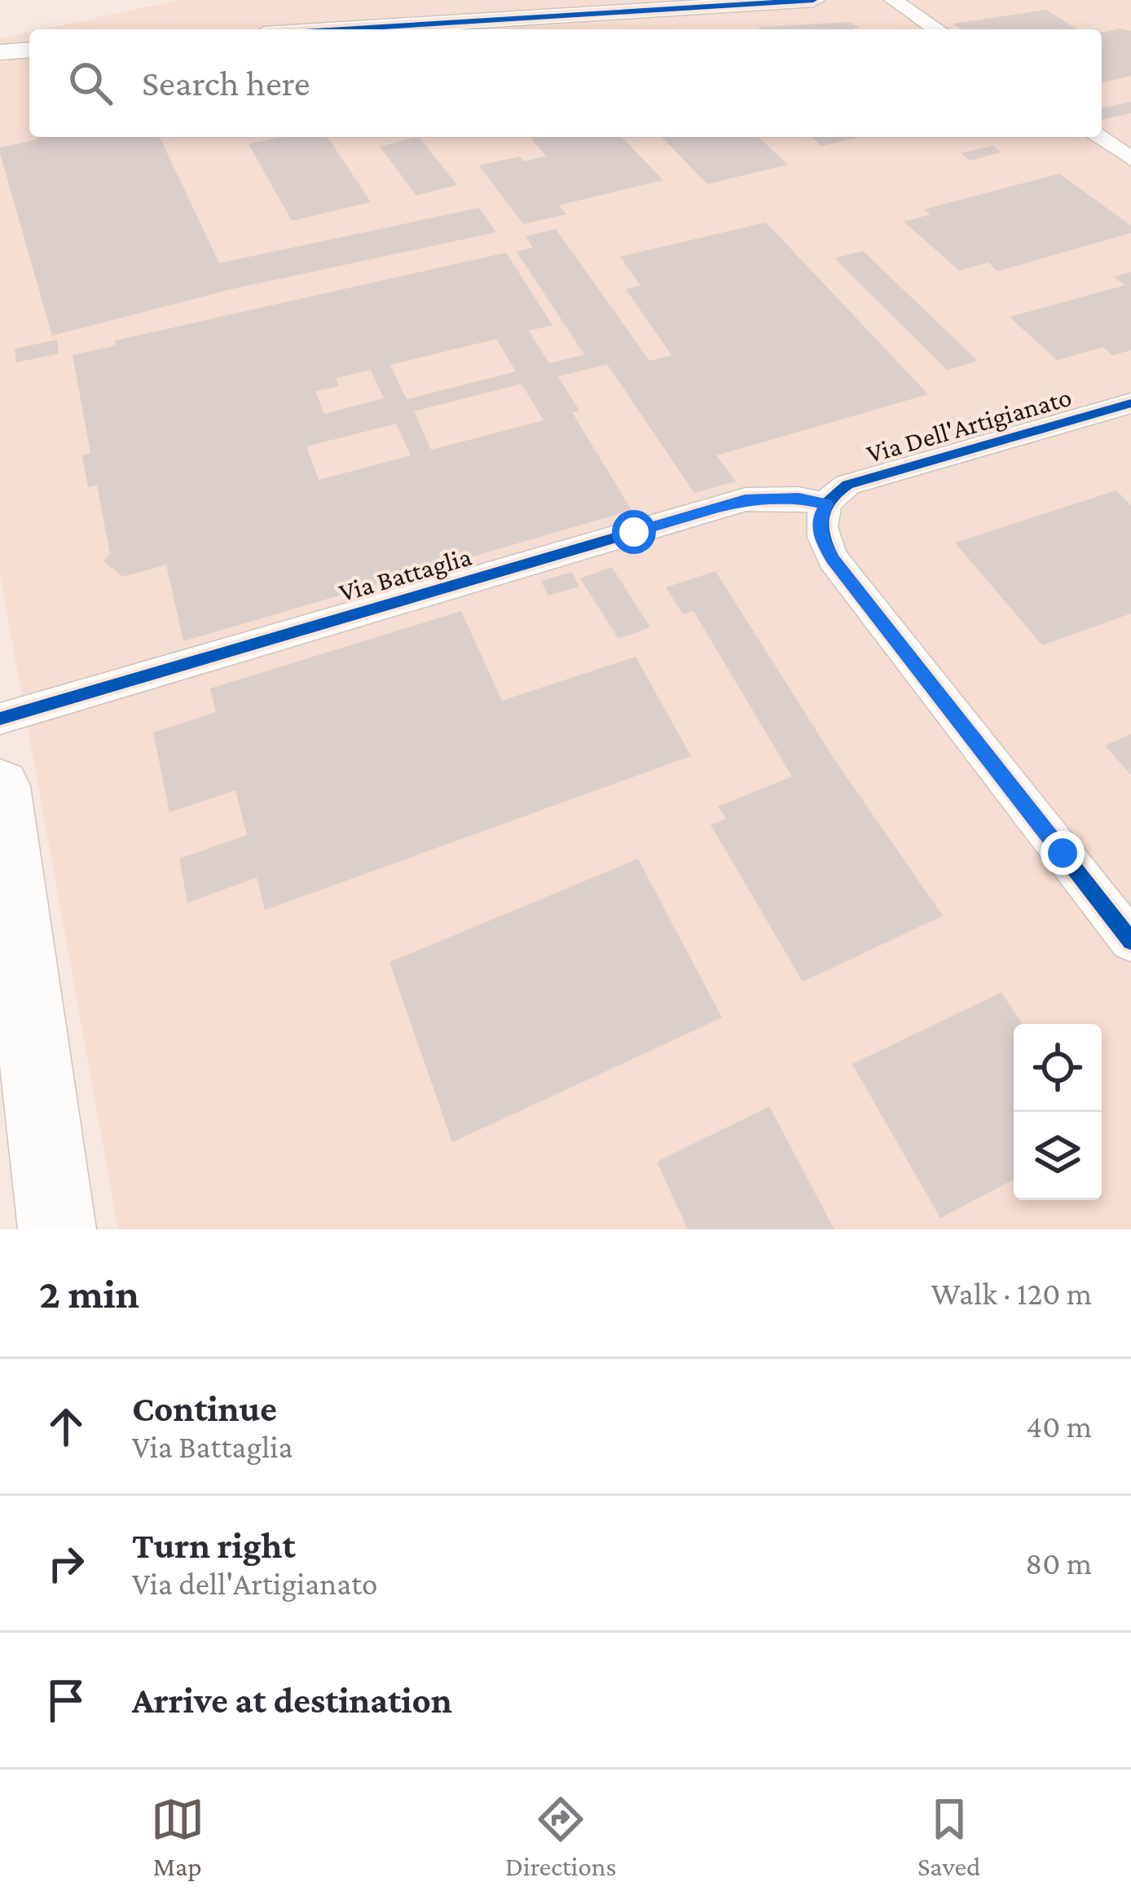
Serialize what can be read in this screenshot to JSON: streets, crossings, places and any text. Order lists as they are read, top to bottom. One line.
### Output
{"streets":{"street":["Via Dell'Artigianato","Via Battaglia"]},"crossings":[["Via Dell'Artigianato","Via Battaglia"]],"page":{"search":"Search here","heading":["2 min","Walk · 120 m"],"list":[["Continue","Via Battaglia","40 m"],["Turn right","Via dell'Artigianato","80 m"],"Arrive at destination"],"nav":["Map","Directions","Saved"]}}
